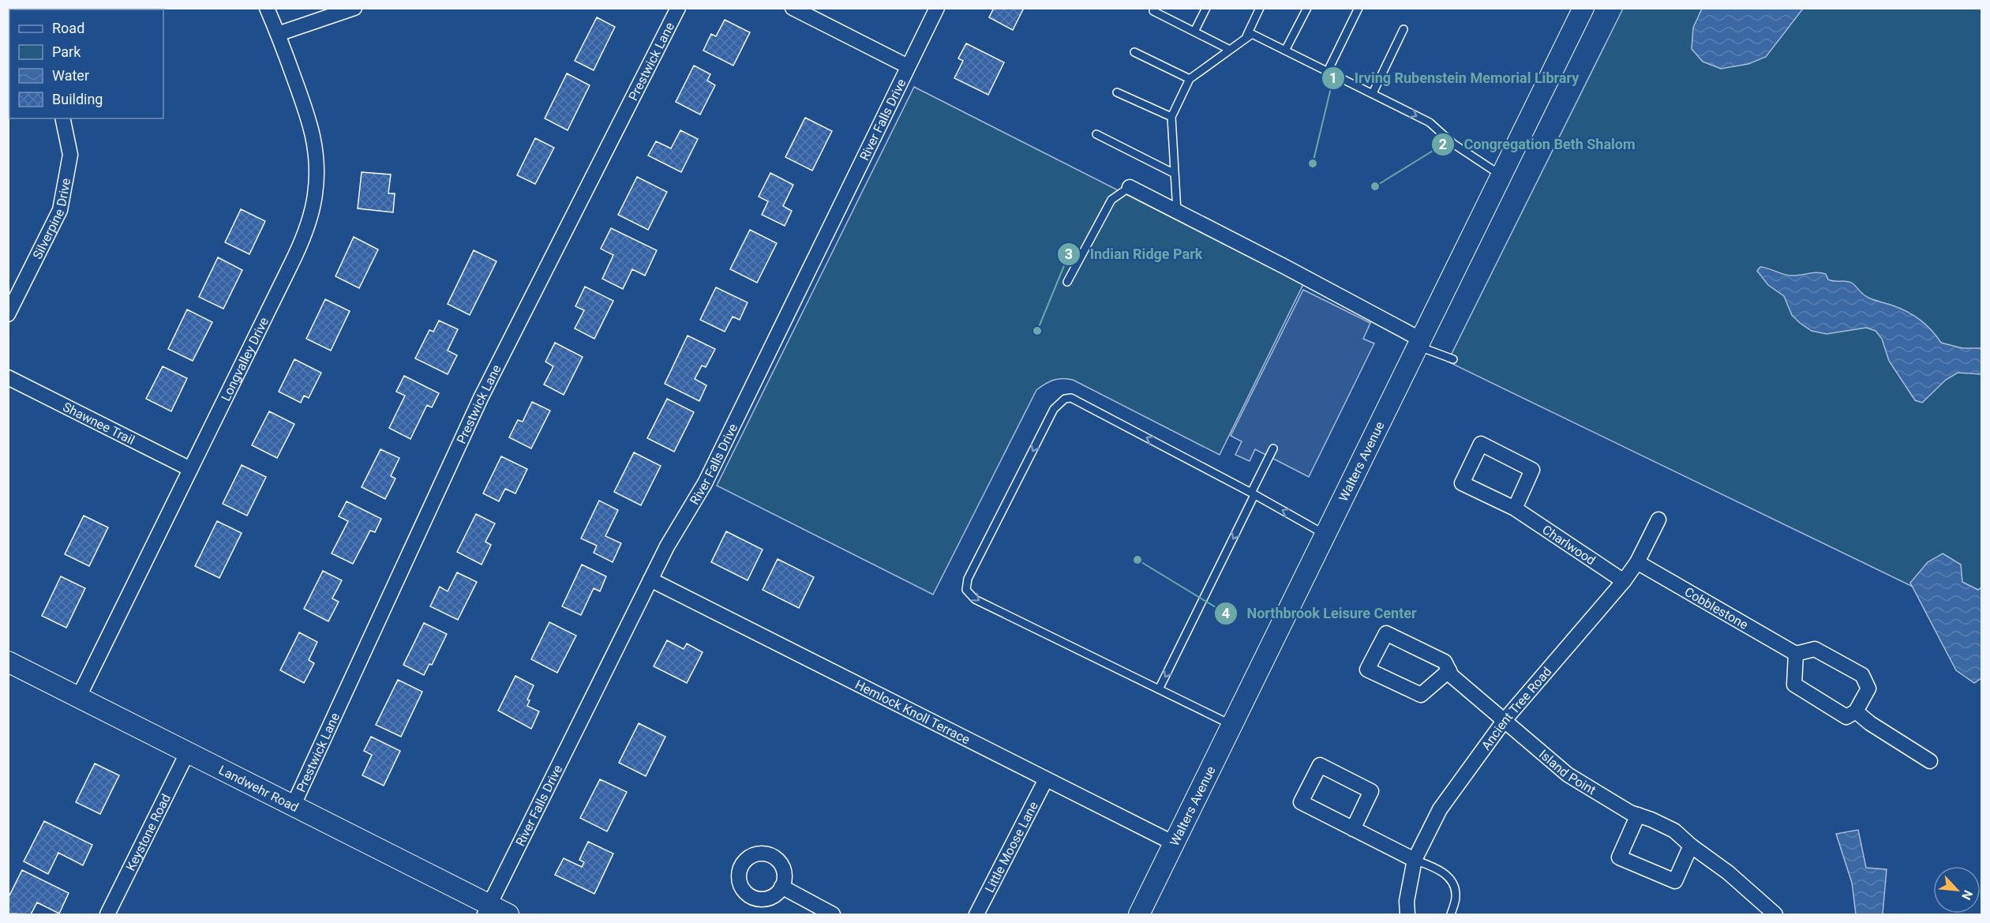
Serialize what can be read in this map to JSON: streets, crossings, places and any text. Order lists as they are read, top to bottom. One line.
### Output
{"streets":{"main road":["Walters Avenue","Landwehr Road"],"street":["Prestwick Lane","River Falls Drive","Silverpine Drive","Longvalley Drive","Shawnee Trail","Charlwood","Cobblestone","Ancient Tree Road","Hemlock Knoll Terrace","Island Point","Keystone Road","Little Moose Lane"]},"crossings":[["Prestwick Lane","Landwehr Road"],["River Falls Drive","Hemlock Knoll Terrace"],["River Falls Drive","Landwehr Road"],["Longvalley Drive","Shawnee Trail"],["Longvalley Drive","Landwehr Road"],["Walters Avenue","Hemlock Knoll Terrace"],["Charlwood","Ancient Tree Road"],["Cobblestone","Ancient Tree Road"],["Ancient Tree Road","Island Point"],["Hemlock Knoll Terrace","Little Moose Lane"],["Landwehr Road","Keystone Road"]],"places":["Irving Rubenstein Memorial Library","Congregation Beth Shalom","Indian Ridge Park","Northbrook Leisure Center"],"legend":["Road","Park","Water","Building"],"north":"bottom right"}
